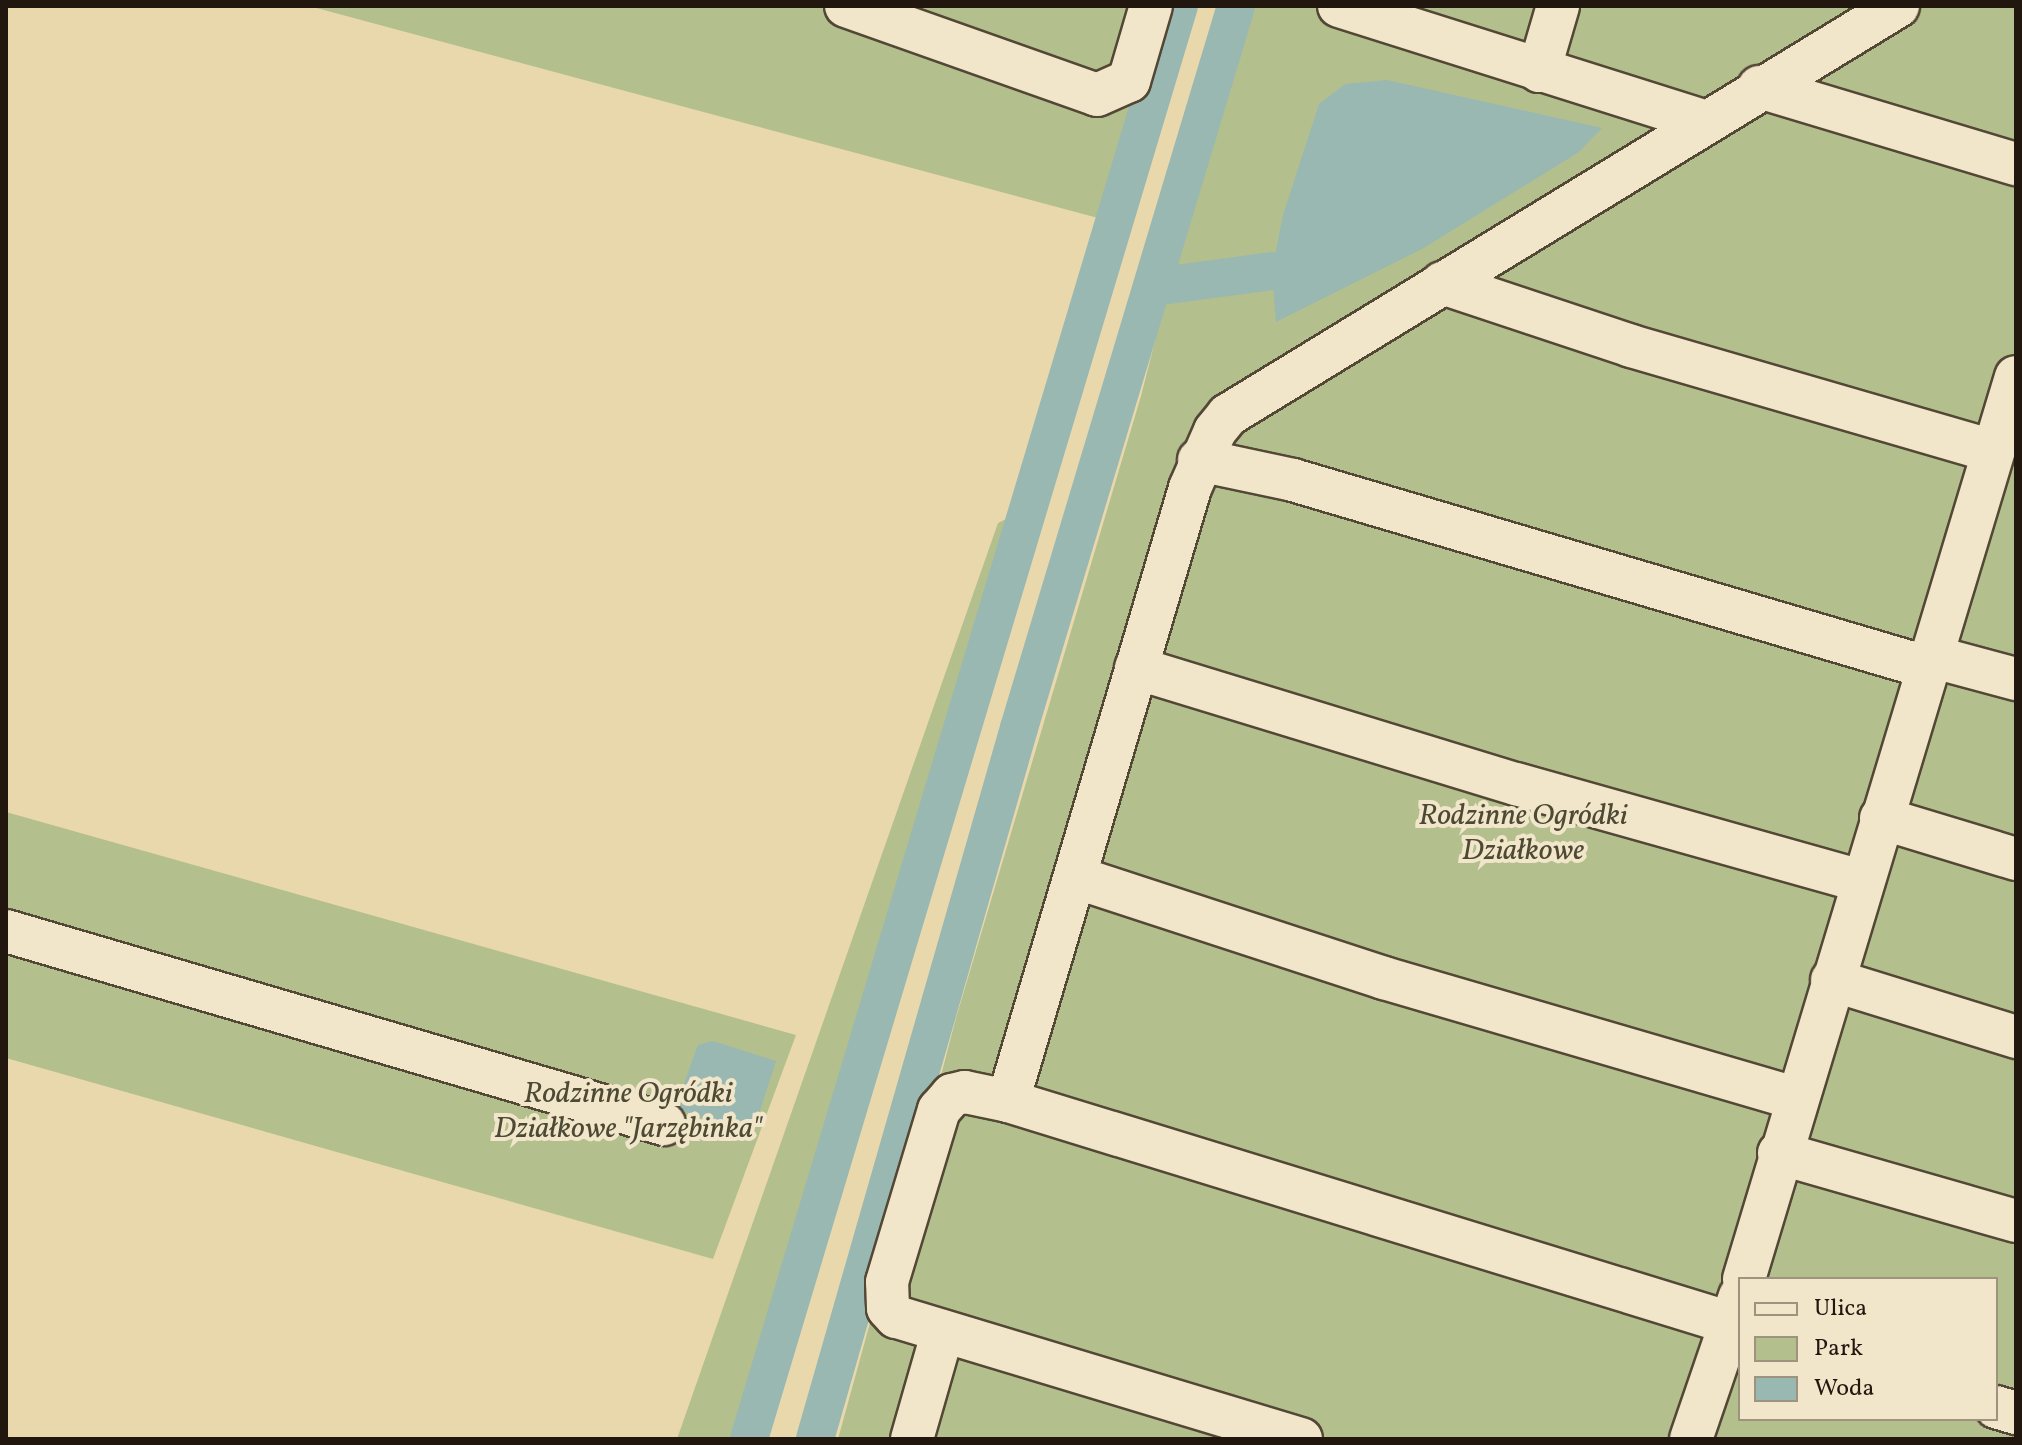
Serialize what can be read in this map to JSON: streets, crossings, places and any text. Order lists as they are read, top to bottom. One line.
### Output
{"parks":["Rodzinne Ogródki Działkowe","Rodzinne Ogródki Działkowe \"Jarzębinka\""],"legend":["Ulica","Park","Woda"]}
